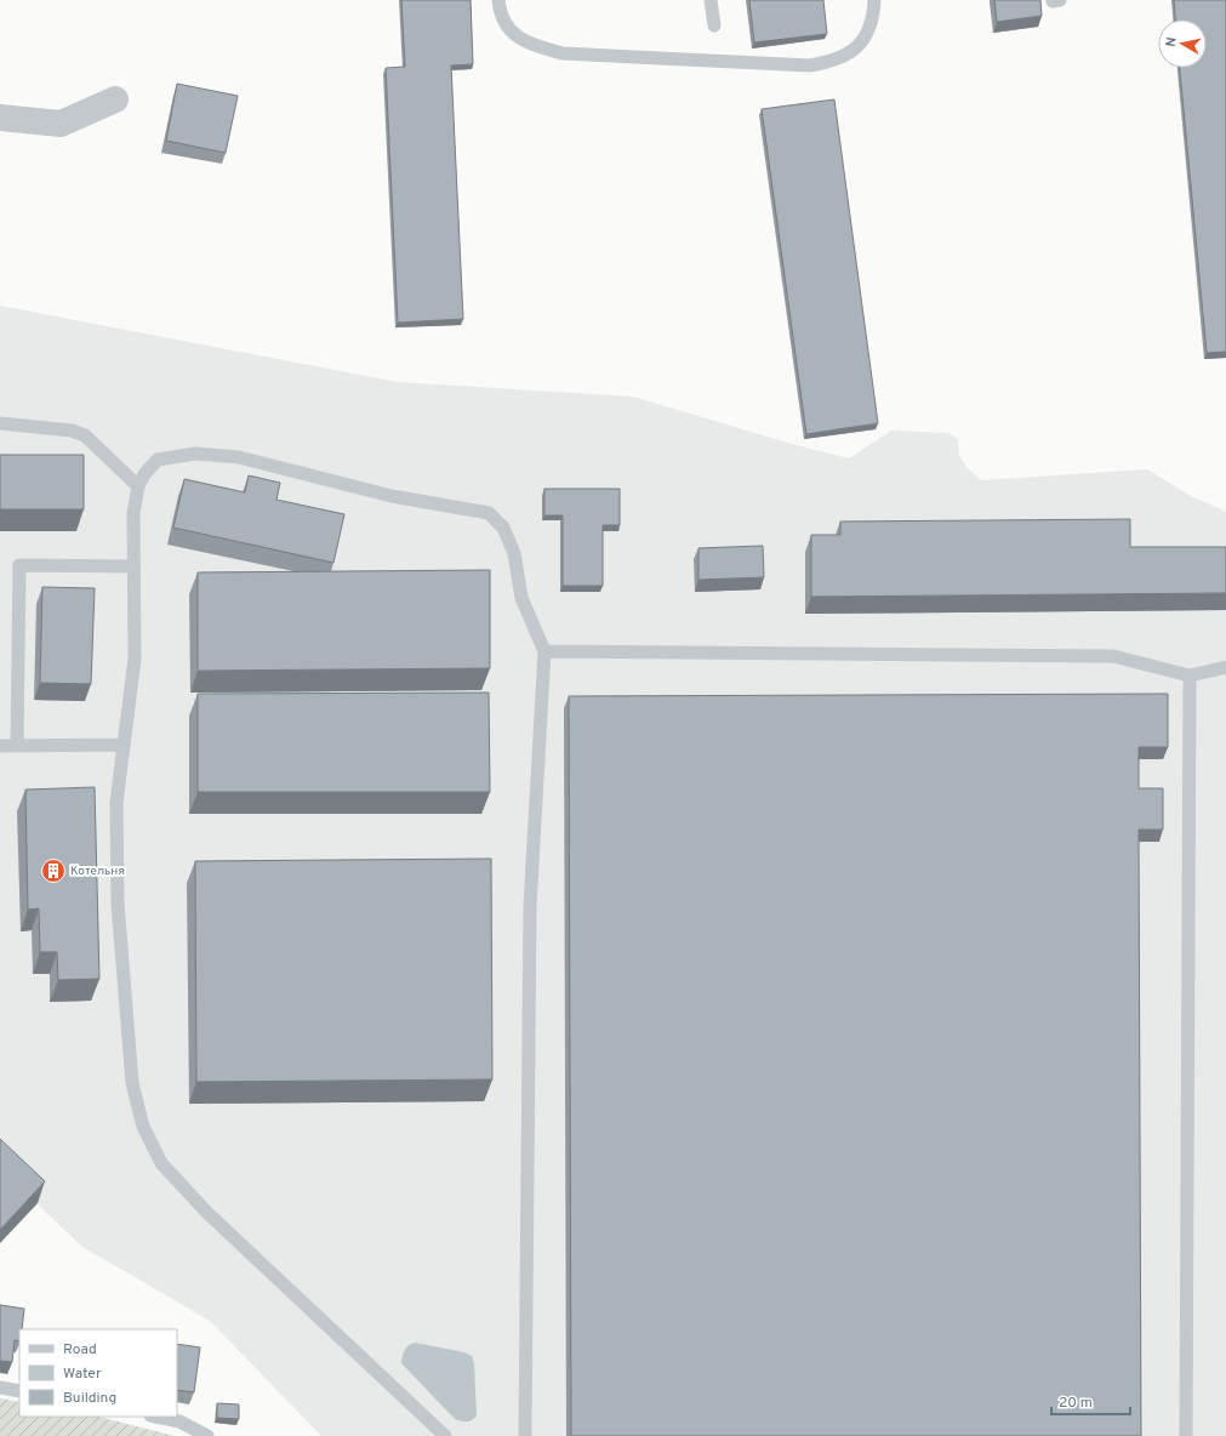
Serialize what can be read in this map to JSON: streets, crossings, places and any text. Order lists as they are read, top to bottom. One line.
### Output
{"places":{"building":["Котельня"]},"legend":["Road","Water","Building"],"scale_bar":"20 m","north":"left"}
